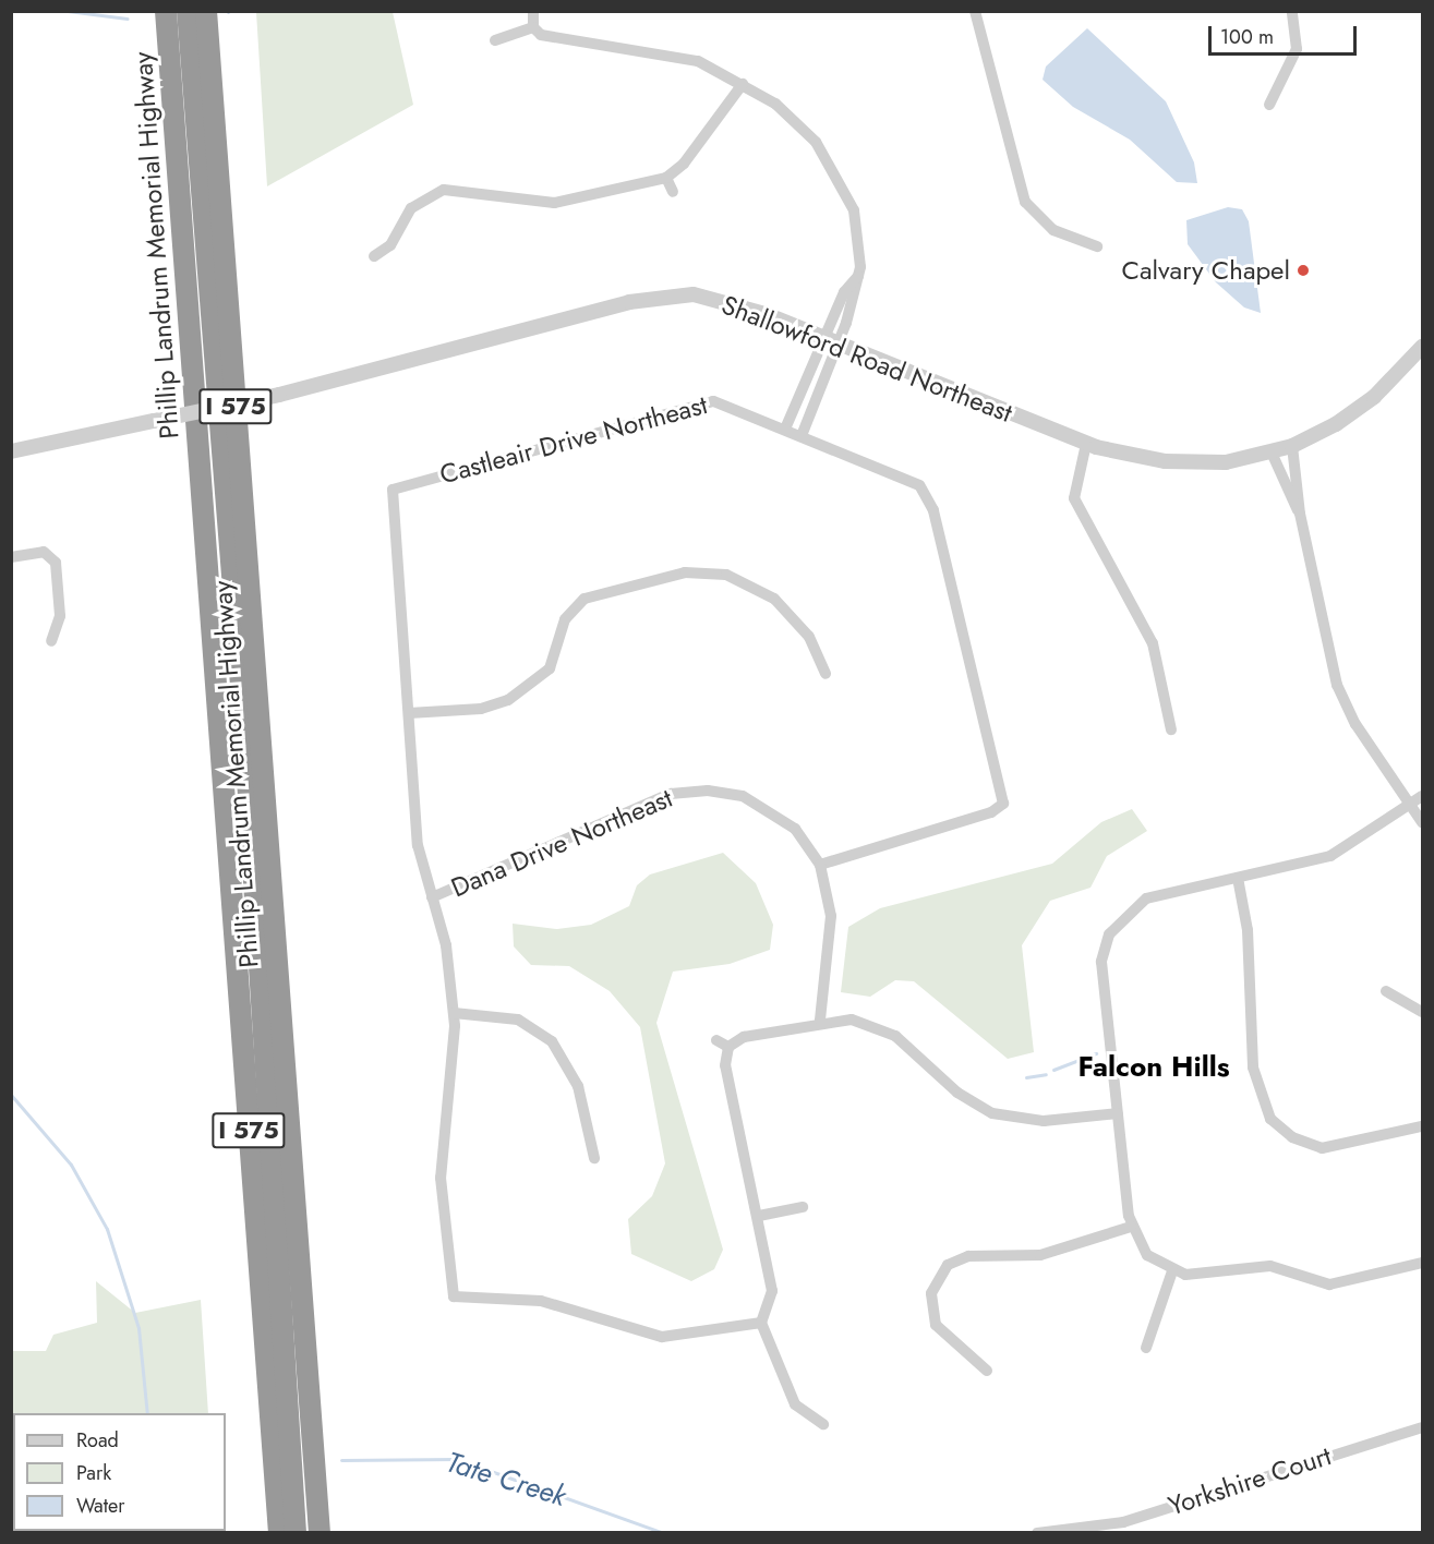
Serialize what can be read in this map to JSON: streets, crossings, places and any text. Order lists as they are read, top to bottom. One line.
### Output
{"streets":{"highway":["Phillip Landrum Memorial Highway","I 575"],"street":["Shallowford Road Northeast","Castleair Drive Northeast","Dana Drive Northeast","Yorkshire Court"]},"crossings":[["Castleair Drive Northeast","Dana Drive Northeast"]],"districts":["Falcon Hills"],"water":["Tate Creek"],"places":["Calvary Chapel"],"legend":["Road","Park","Water"],"scale_bar":"100 m"}
